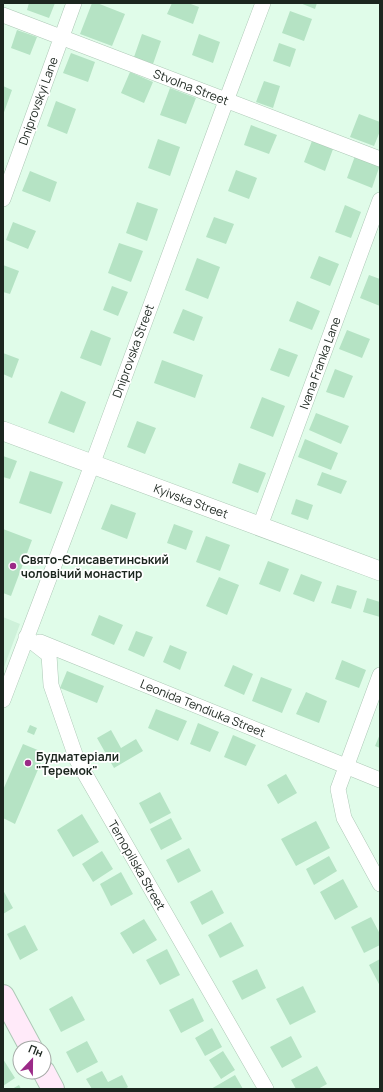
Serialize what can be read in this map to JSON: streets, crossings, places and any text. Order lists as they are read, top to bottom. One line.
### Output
{"streets":{"street":["Stvolna Street","Dniprovskyi Lane","Dniprovska Street","Ivana Franka Lane","Kyivska Street","Leonida Tendiuka Street","Ternopilska Street"]},"crossings":[["Stvolna Street","Dniprovskyi Lane"],["Stvolna Street","Dniprovska Street"],["Dniprovska Street","Kyivska Street"],["Dniprovska Street","Leonida Tendiuka Street"],["Dniprovska Street","Ternopilska Street"],["Ivana Franka Lane","Kyivska Street"],["Leonida Tendiuka Street","Ternopilska Street"]],"places":["Свято-Єлисаветинський чоловічий монастир","Будматеріали \"Теремок\""],"north":"top"}
